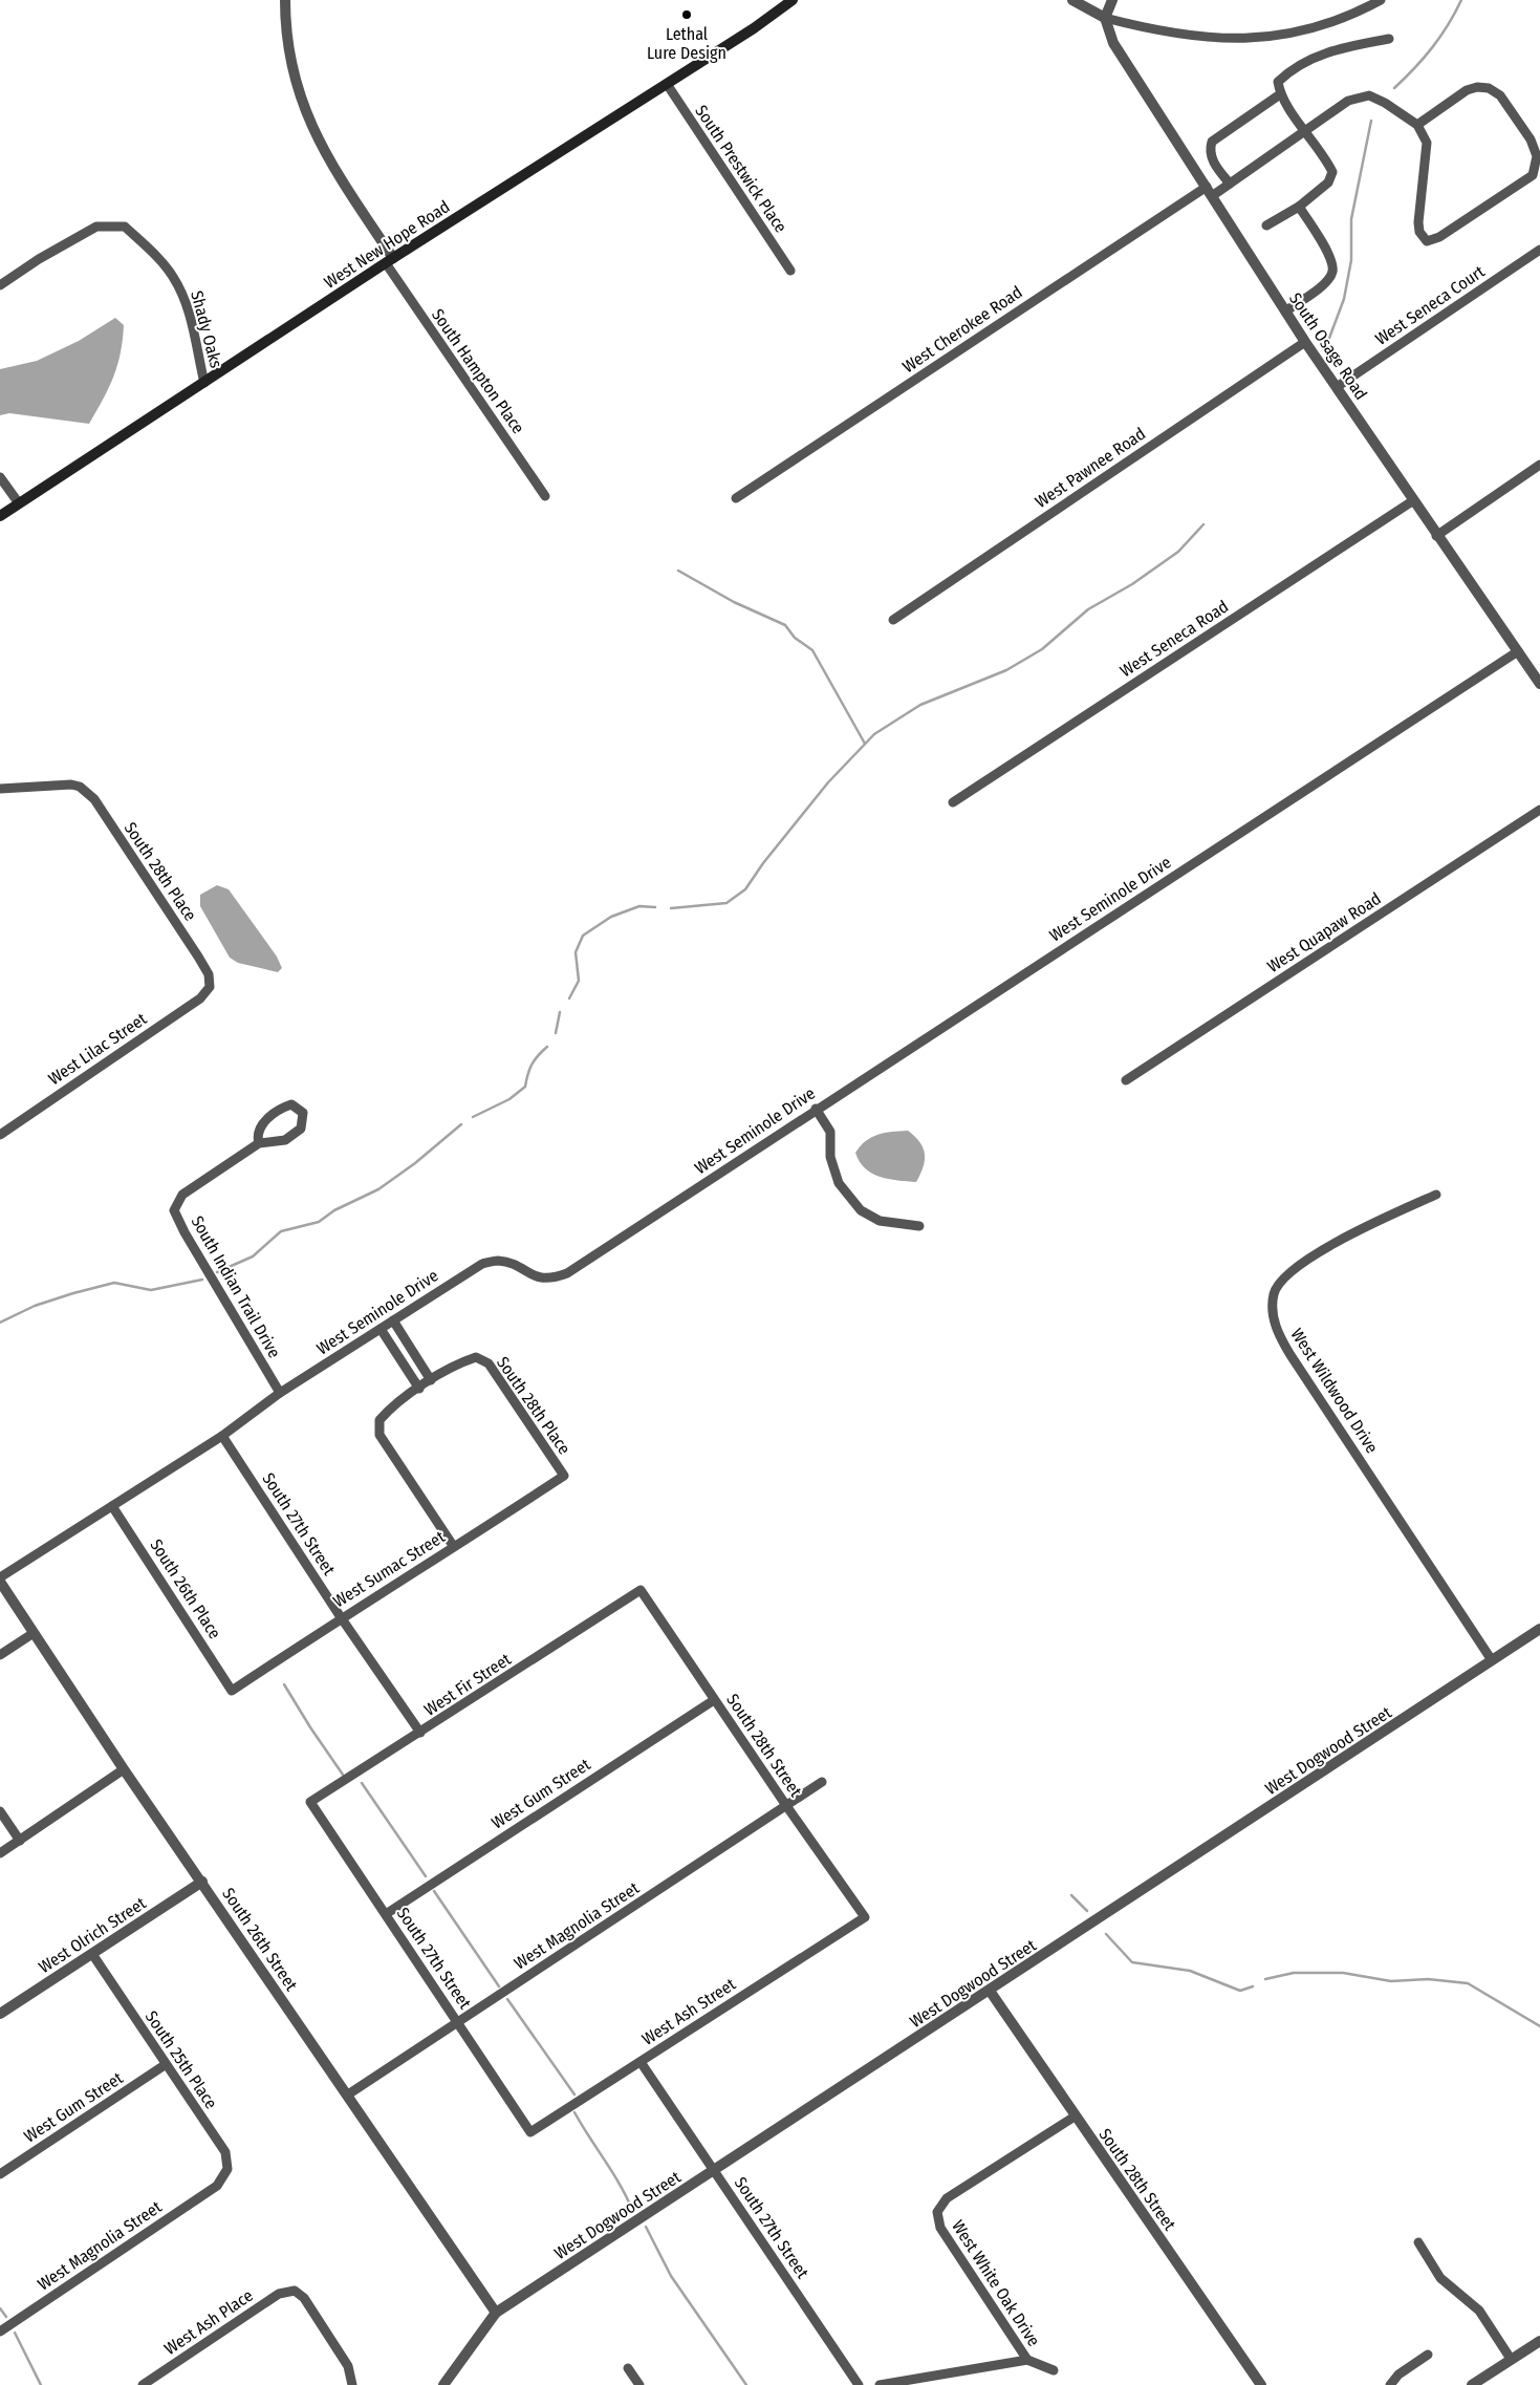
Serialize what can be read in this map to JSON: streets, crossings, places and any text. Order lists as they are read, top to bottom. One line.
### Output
{"streets":{"main road":["West New Hope Road"],"street":["South Prestwick Place","West Seneca Court","Shady Oaks","West Cherokee Road","South Osage Road","South Hampton Place","West Pawnee Road","West Seneca Road","South 28th Place","West Seminole Drive","West Quapaw Road","West Lilac Street","South Indian Trail Drive","West Wildwood Drive","South 27th Street","West Sumac Street","South 26th Place","West Fir Street","South 28th Street","West Dogwood Street","West Gum Street","West Magnolia Street","West Olrich Street","South 26th Street","West Ash Street","South 25th Place","West White Oak Drive","West Ash Place"]},"crossings":[["South Prestwick Place","West New Hope Road"],["West New Hope Road","Shady Oaks"],["West New Hope Road","South Hampton Place"],["West Seneca Court","South Osage Road"],["West Cherokee Road","South Osage Road"],["South Osage Road","West Pawnee Road"],["South Osage Road","West Seneca Road"],["South Osage Road","West Seminole Drive"],["South 28th Place","West Lilac Street"],["South 28th Place","West Sumac Street"],["West Seminole Drive","South Indian Trail Drive"],["West Seminole Drive","South 27th Street"],["West Seminole Drive","South 26th Place"],["West Wildwood Drive","West Dogwood Street"],["South 27th Street","West Sumac Street"],["South 27th Street","West Fir Street"],["South 27th Street","West Dogwood Street"],["South 27th Street","West Gum Street"],["South 27th Street","West Magnolia Street"],["South 27th Street","West Ash Street"],["West Sumac Street","South 26th Place"],["West Fir Street","South 28th Street"],["South 28th Street","West Dogwood Street"],["South 28th Street","West Gum Street"],["South 28th Street","West Magnolia Street"],["South 28th Street","West Ash Street"],["South 28th Street","West White Oak Drive"],["West Dogwood Street","South 26th Street"],["West Gum Street","South 25th Place"],["West Magnolia Street","South 26th Street"],["West Magnolia Street","South 25th Place"],["West Olrich Street","South 26th Street"],["West Olrich Street","South 25th Place"]],"places":["Lethal Lure Design"]}
